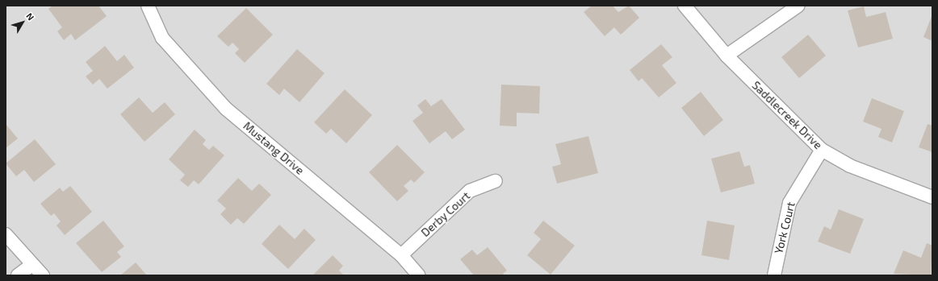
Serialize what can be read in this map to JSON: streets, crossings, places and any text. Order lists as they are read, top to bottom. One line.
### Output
{"streets":{"street":["Saddlecreek Drive","Mustang Drive","Derby Court","York Court"]},"crossings":[["Saddlecreek Drive","York Court"],["Mustang Drive","Derby Court"]],"north":"top right"}
